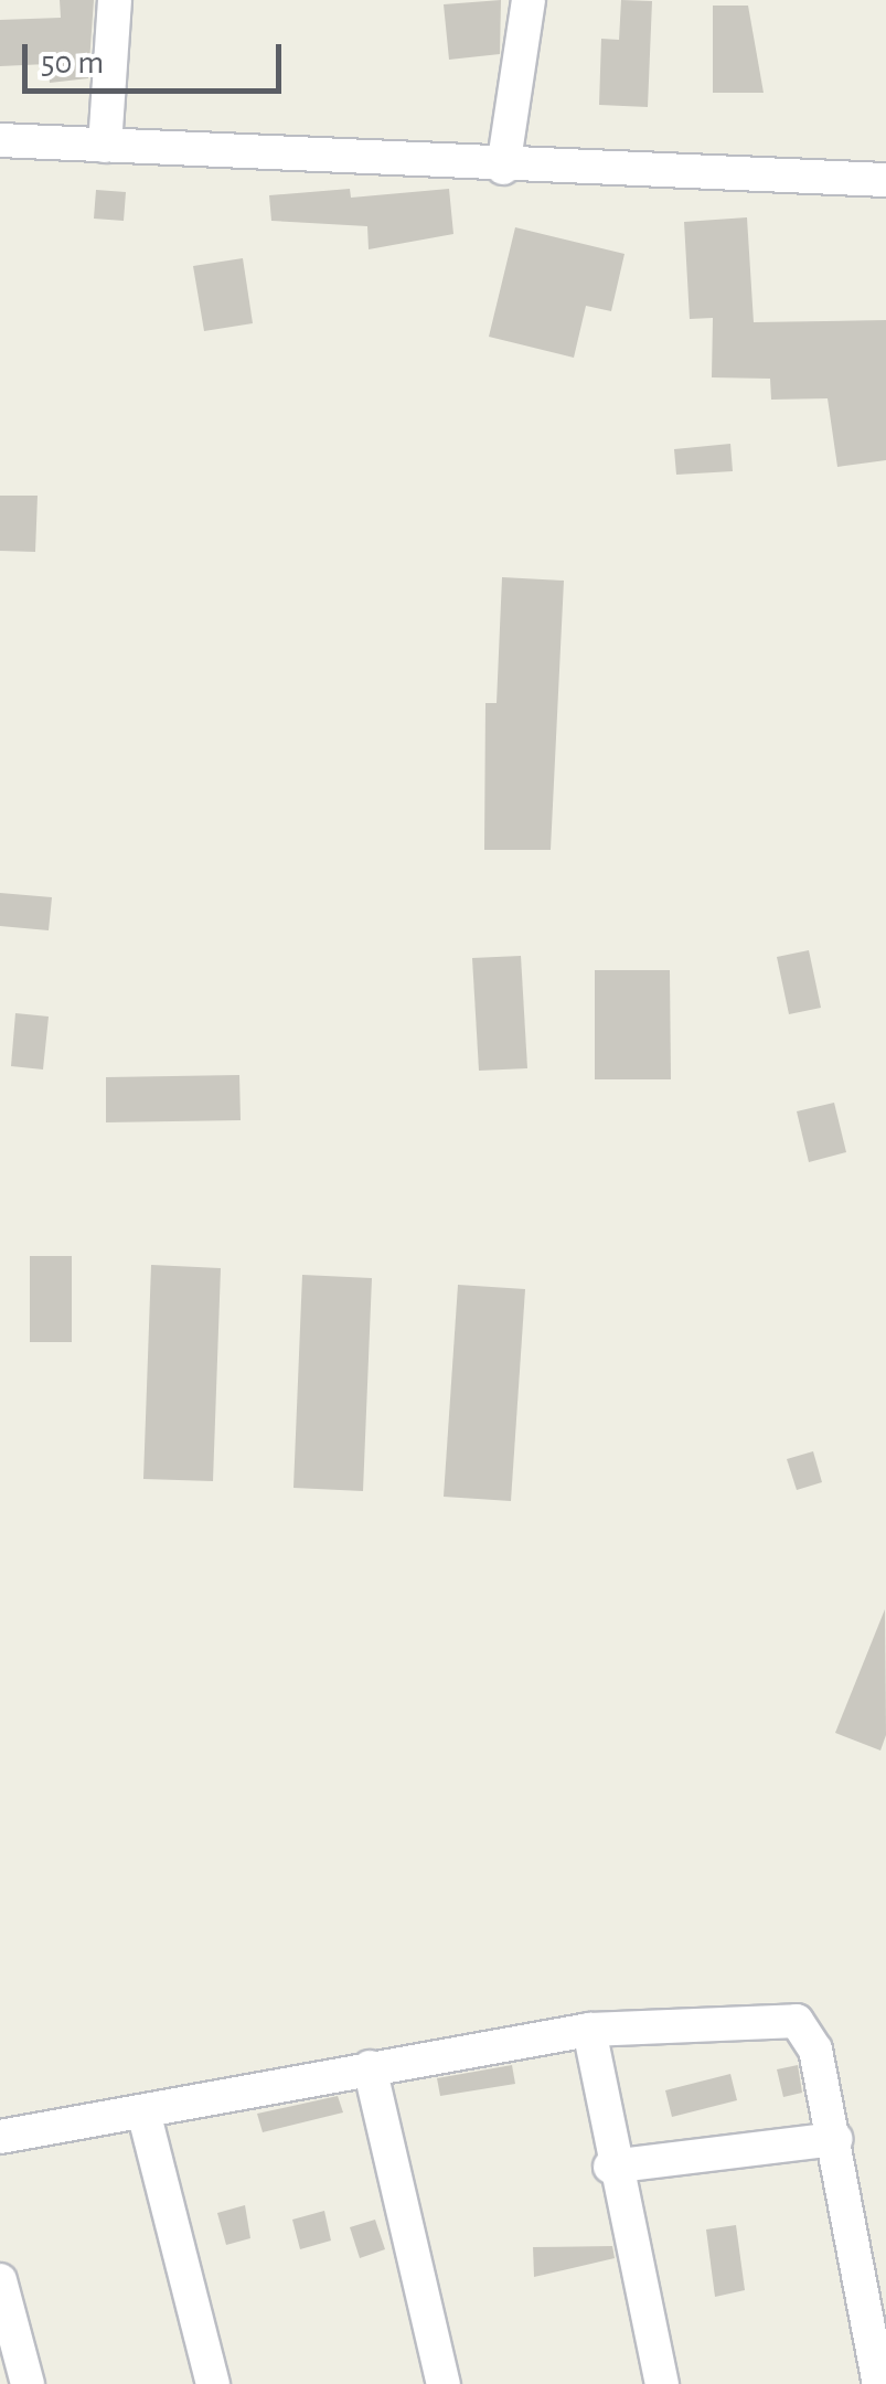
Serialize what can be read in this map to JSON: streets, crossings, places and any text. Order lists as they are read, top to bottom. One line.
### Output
{"scale_bar":"50 m"}
